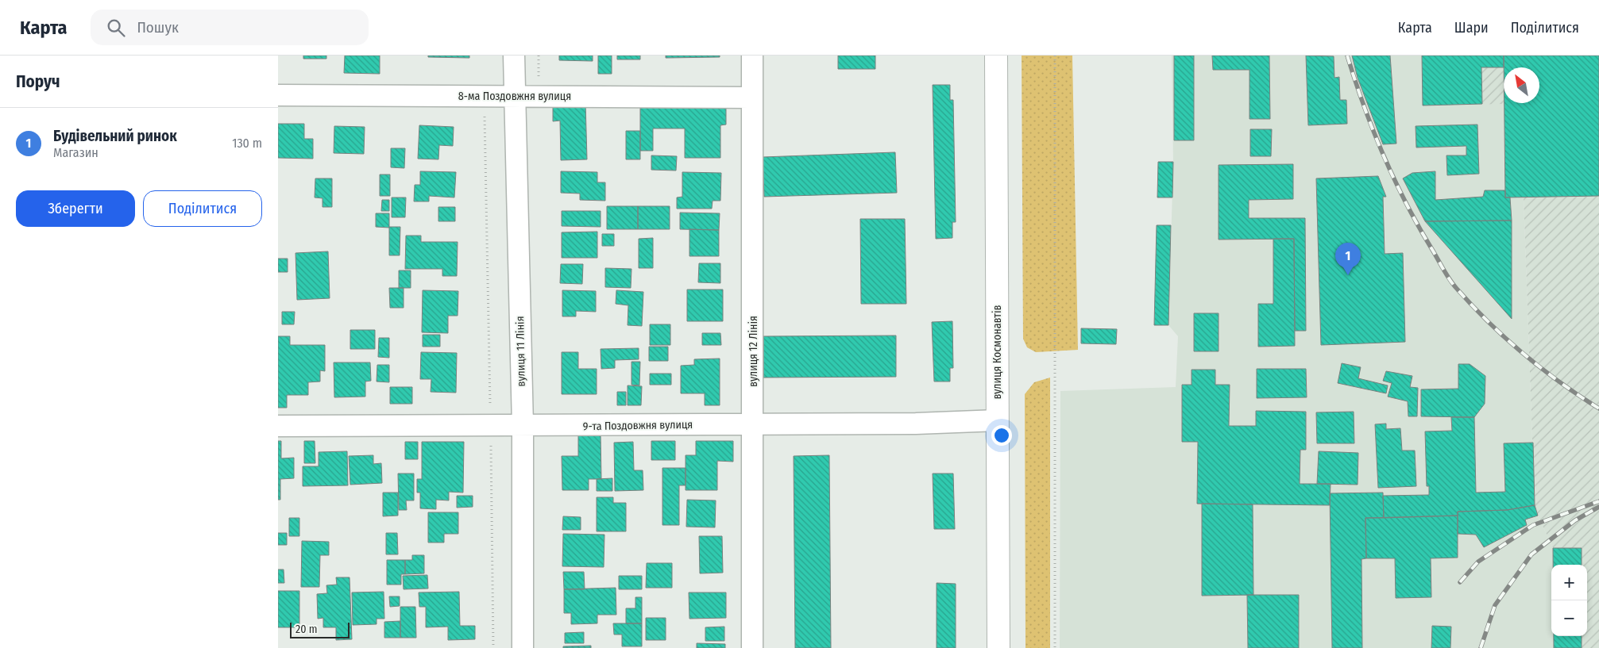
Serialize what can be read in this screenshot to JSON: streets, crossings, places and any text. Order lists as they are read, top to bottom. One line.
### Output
{"streets":{"main road":["вулиця Космонавтів"],"street":["8-ма Поздовжня вулиця","вулиця 11 Лінія","вулиця 12 Лінія","9-та Поздовжня вулиця"]},"crossings":[["8-ма Поздовжня вулиця","вулиця 11 Лінія"],["8-ма Поздовжня вулиця","вулиця 12 Лінія"],["вулиця 11 Лінія","9-та Поздовжня вулиця"],["вулиця 12 Лінія","9-та Поздовжня вулиця"],["вулиця Космонавтів","9-та Поздовжня вулиця"]],"scale_bar":"20 m","north":"top left","page":{"header":"Карта","search":"Пошук","nav":["Карта","Шари","Поділитися"],"heading":"Поруч","list":[{"mark":"1","name":"Будівельний ринок","note":"Магазин","value":"130 m"}],"buttons":["Зберегти","Поділитися"],"pins":"1","map_buttons":["+","−"],"scale":"20 m"}}
